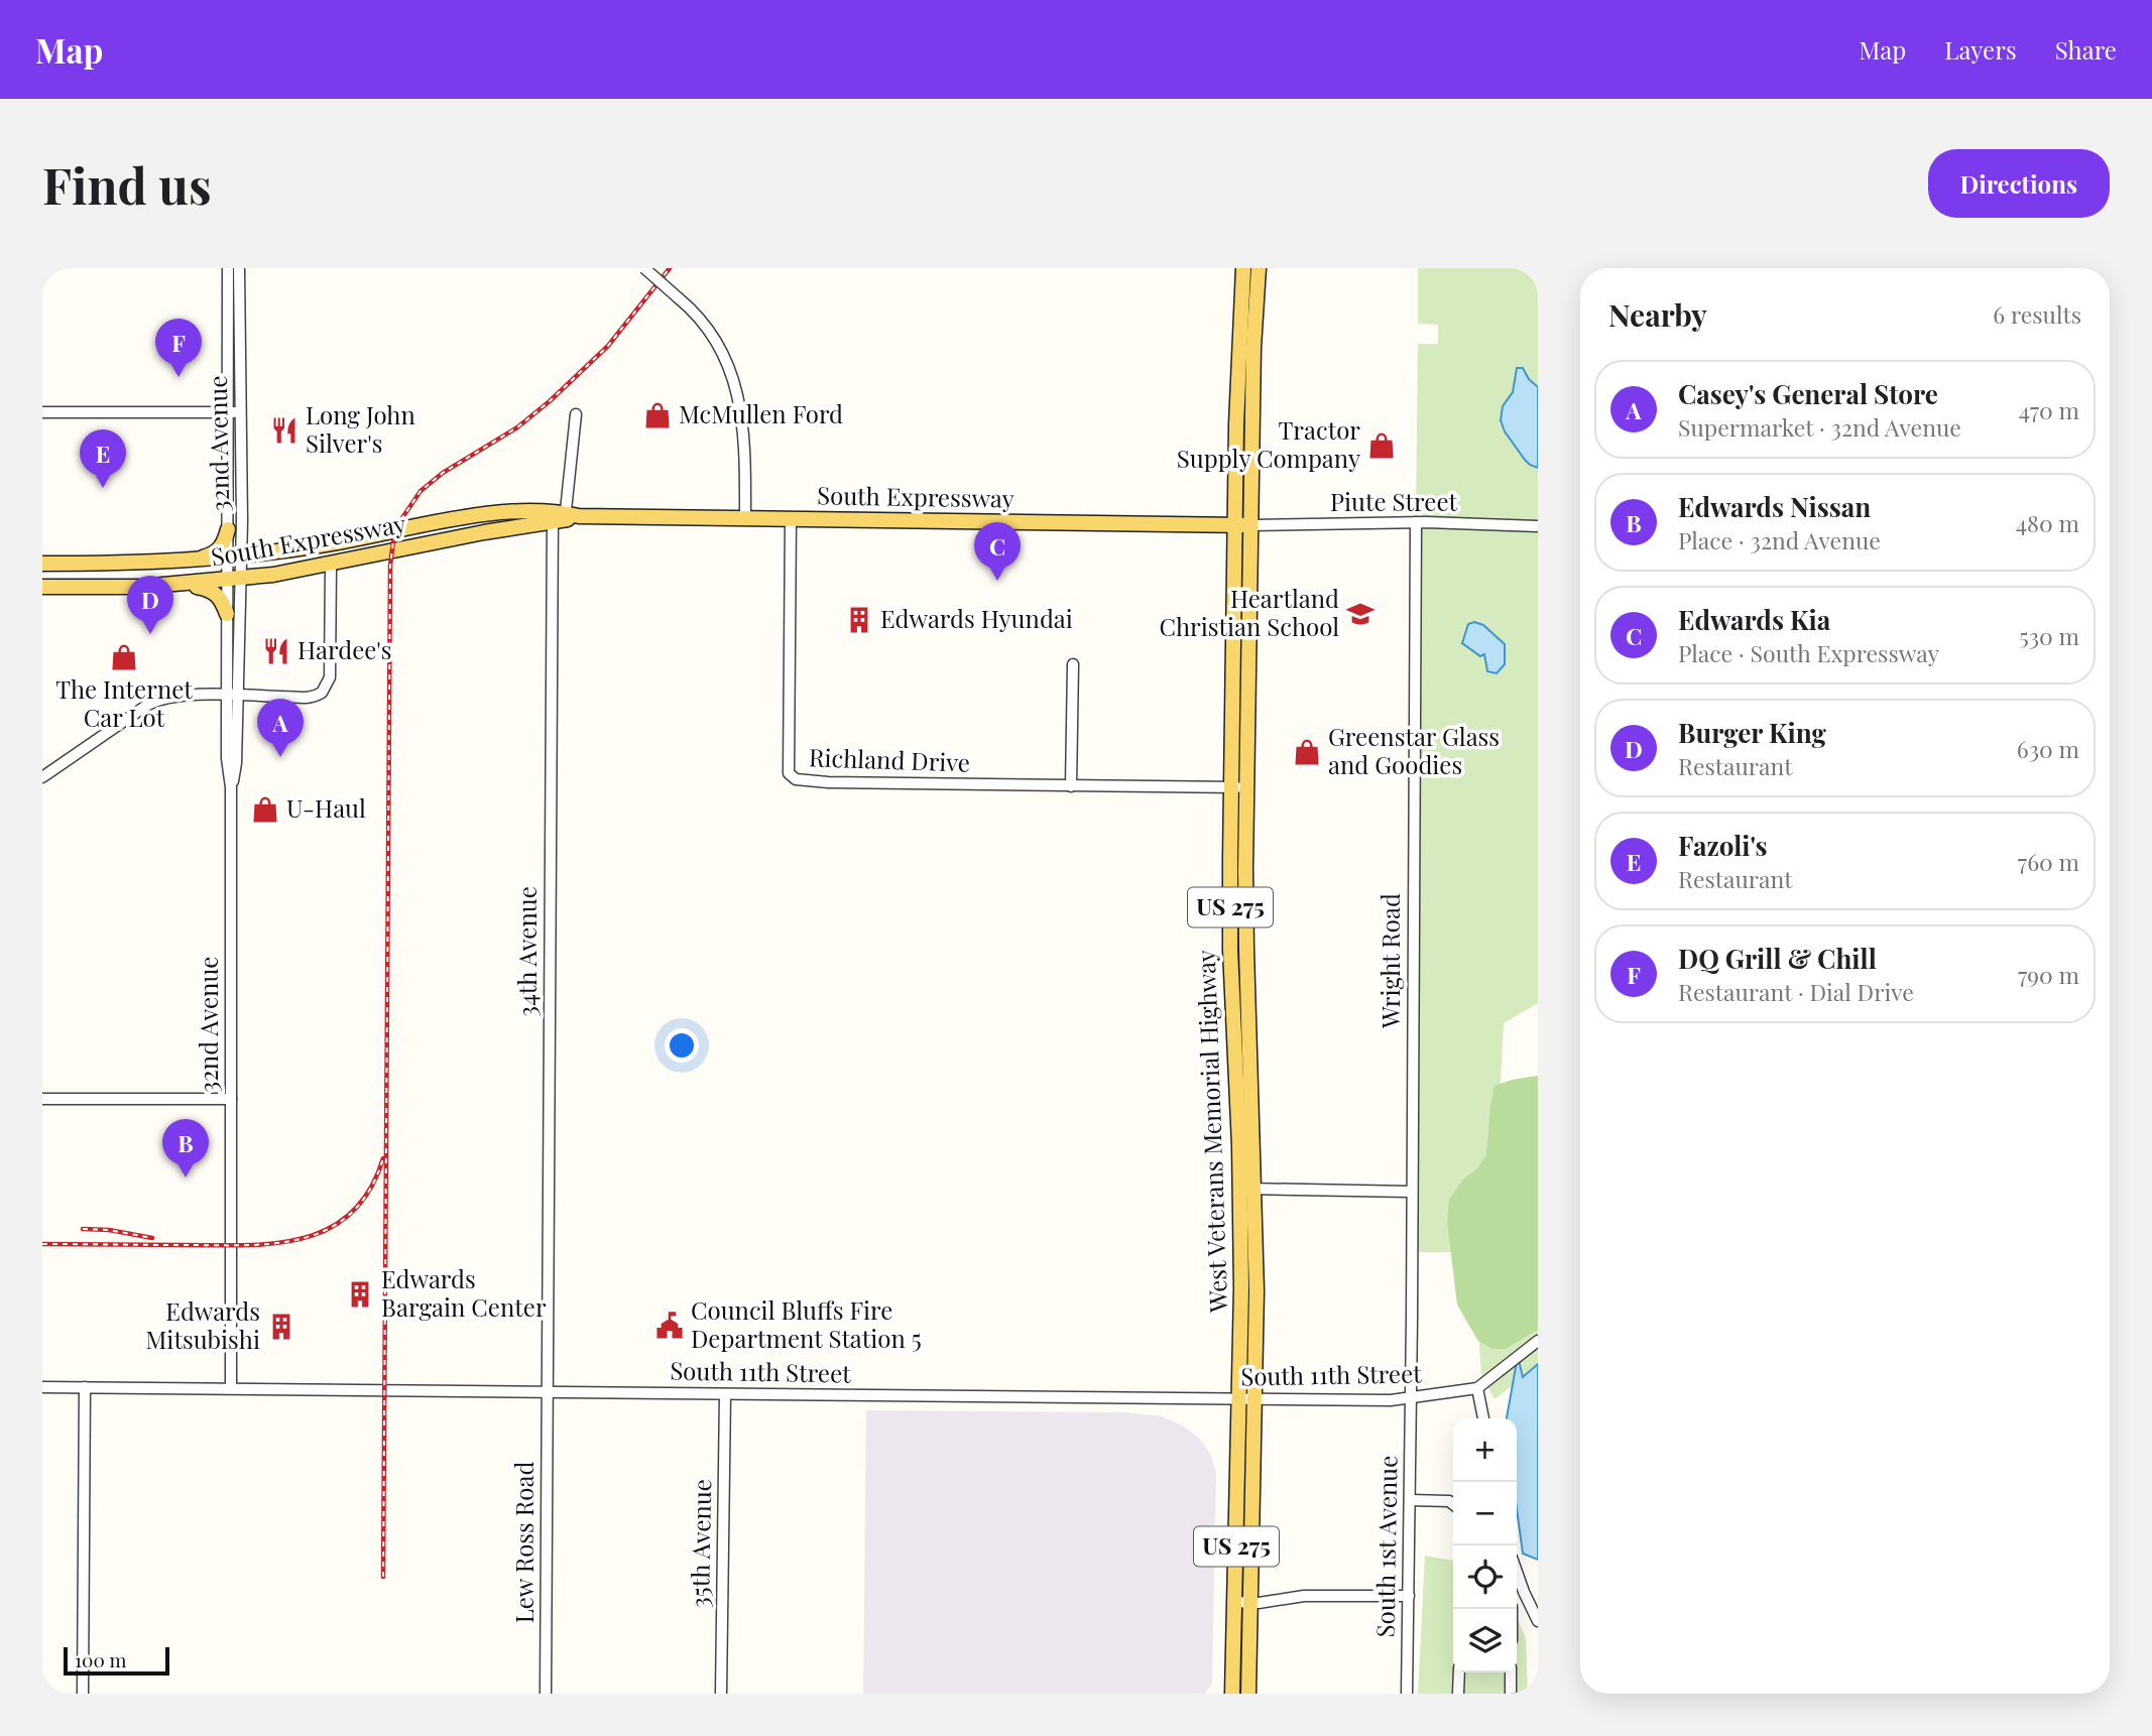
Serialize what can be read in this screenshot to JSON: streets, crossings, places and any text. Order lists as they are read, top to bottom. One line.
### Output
{"streets":{"main road":["South Expressway","US 275","West Veterans Memorial Highway"],"street":["32nd Avenue","Piute Street","Richland Drive","34th Avenue","Wright Road","South 11th Street","Lew Ross Road","35th Avenue","South 1st Avenue"]},"crossings":[["32nd Avenue","South Expressway"],["32nd Avenue","South 11th Street"],["South Expressway","Piute Street"],["South Expressway","Richland Drive"],["South Expressway","US 275"],["South Expressway","34th Avenue"],["South Expressway","West Veterans Memorial Highway"],["Piute Street","US 275"],["Piute Street","Wright Road"],["Piute Street","West Veterans Memorial Highway"],["Richland Drive","West Veterans Memorial Highway"],["US 275","West Veterans Memorial Highway"],["34th Avenue","South 11th Street"],["34th Avenue","Lew Ross Road"],["Wright Road","South 11th Street"],["Wright Road","South 1st Avenue"],["West Veterans Memorial Highway","South 11th Street"],["South 11th Street","Lew Ross Road"],["South 11th Street","35th Avenue"],["South 11th Street","South 1st Avenue"]],"places":{"shop":["McMullen Ford","Tractor Supply Company","The Internet Car Lot","Greenstar Glass and Goodies","U-Haul"],"restaurant":["Long John Silver's","Hardee's"],"school or university":["Heartland Christian School"],"building":["Edwards Hyundai","Edwards Bargain Center","Edwards Mitsubishi"],"public building":["Council Bluffs Fire Department Station 5"]},"scale_bar":"100 m","page":{"header":"Map","nav":["Map","Layers","Share"],"buttons":"Directions","title":"Find us","heading":["Nearby","6 results"],"pins":["F","E","C","D","A","B"],"list":[{"mark":"A","name":"Casey's General Store","note":"Supermarket · 32nd Avenue","value":"470 m"},{"mark":"B","name":"Edwards Nissan","note":"Place · 32nd Avenue","value":"480 m"},{"mark":"C","name":"Edwards Kia","note":"Place · South Expressway","value":"530 m"},{"mark":"D","name":"Burger King","note":"Restaurant","value":"630 m"},{"mark":"E","name":"Fazoli's","note":"Restaurant","value":"760 m"},{"mark":"F","name":"DQ Grill & Chill","note":"Restaurant · Dial Drive","value":"790 m"}],"map_buttons":["+","−"],"scale":"100 m"}}
